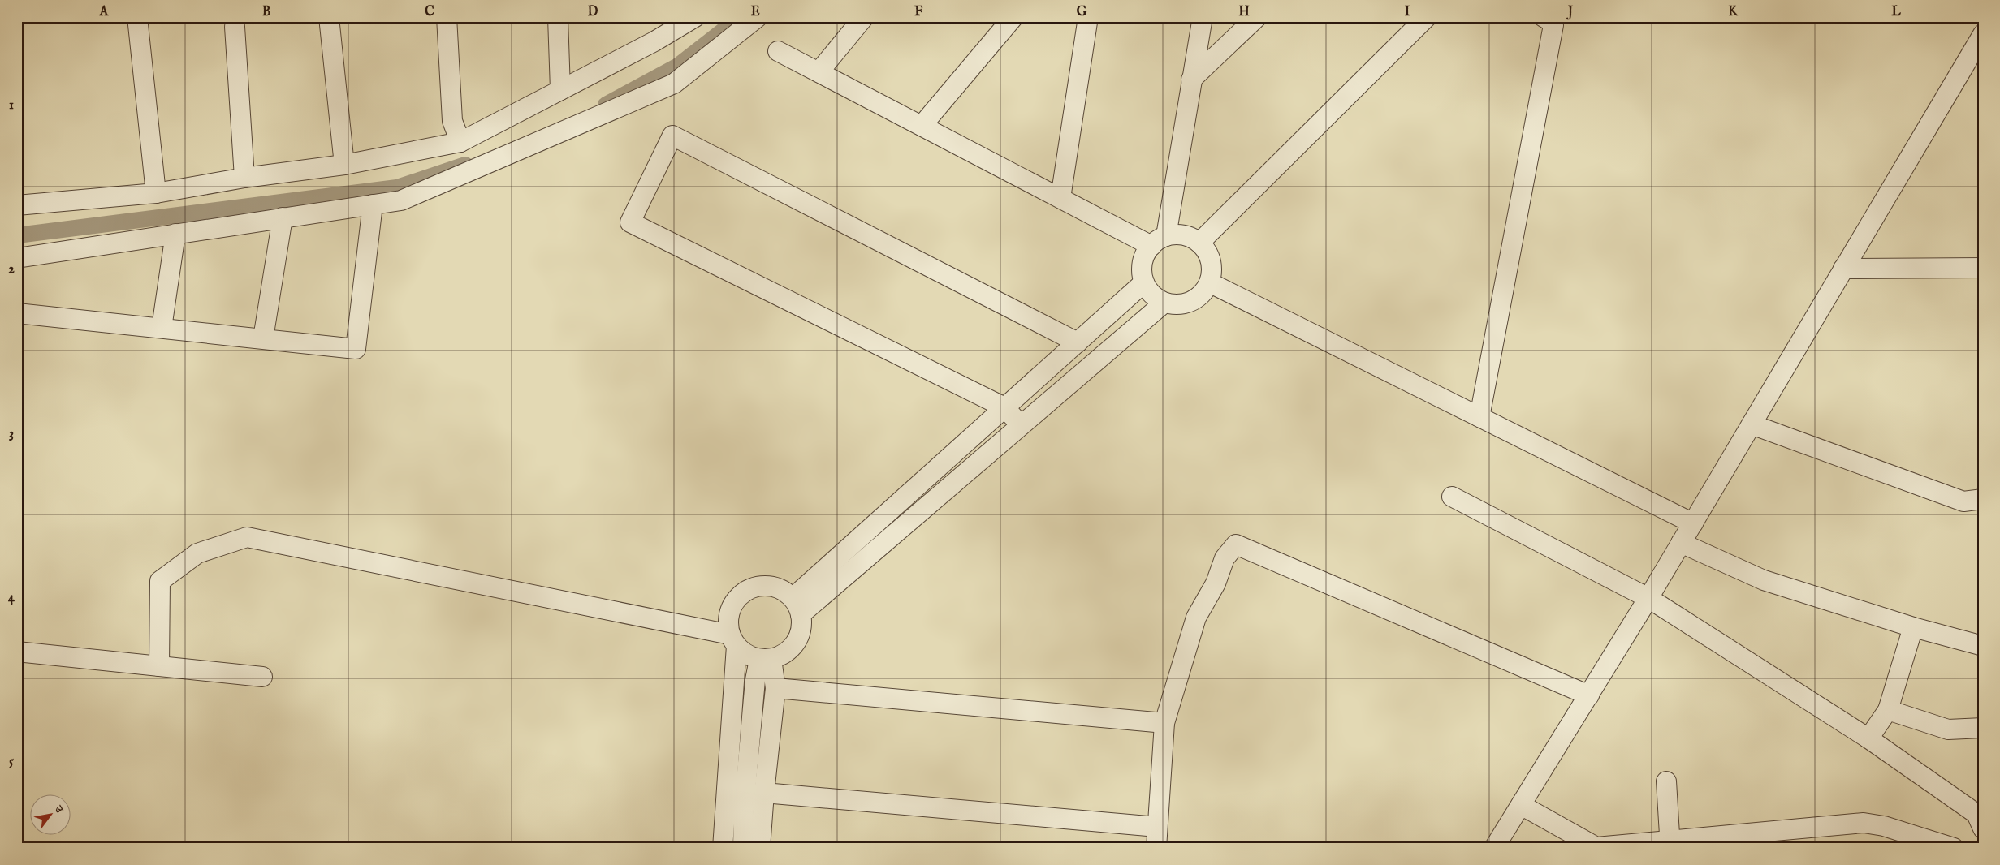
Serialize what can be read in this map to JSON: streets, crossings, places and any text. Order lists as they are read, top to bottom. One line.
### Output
{"north":"top right","grid":{"columns":["A","B","C","D","E","F","G","H","I","J","K","L"],"rows":["1","2","3","4","5"]}}
